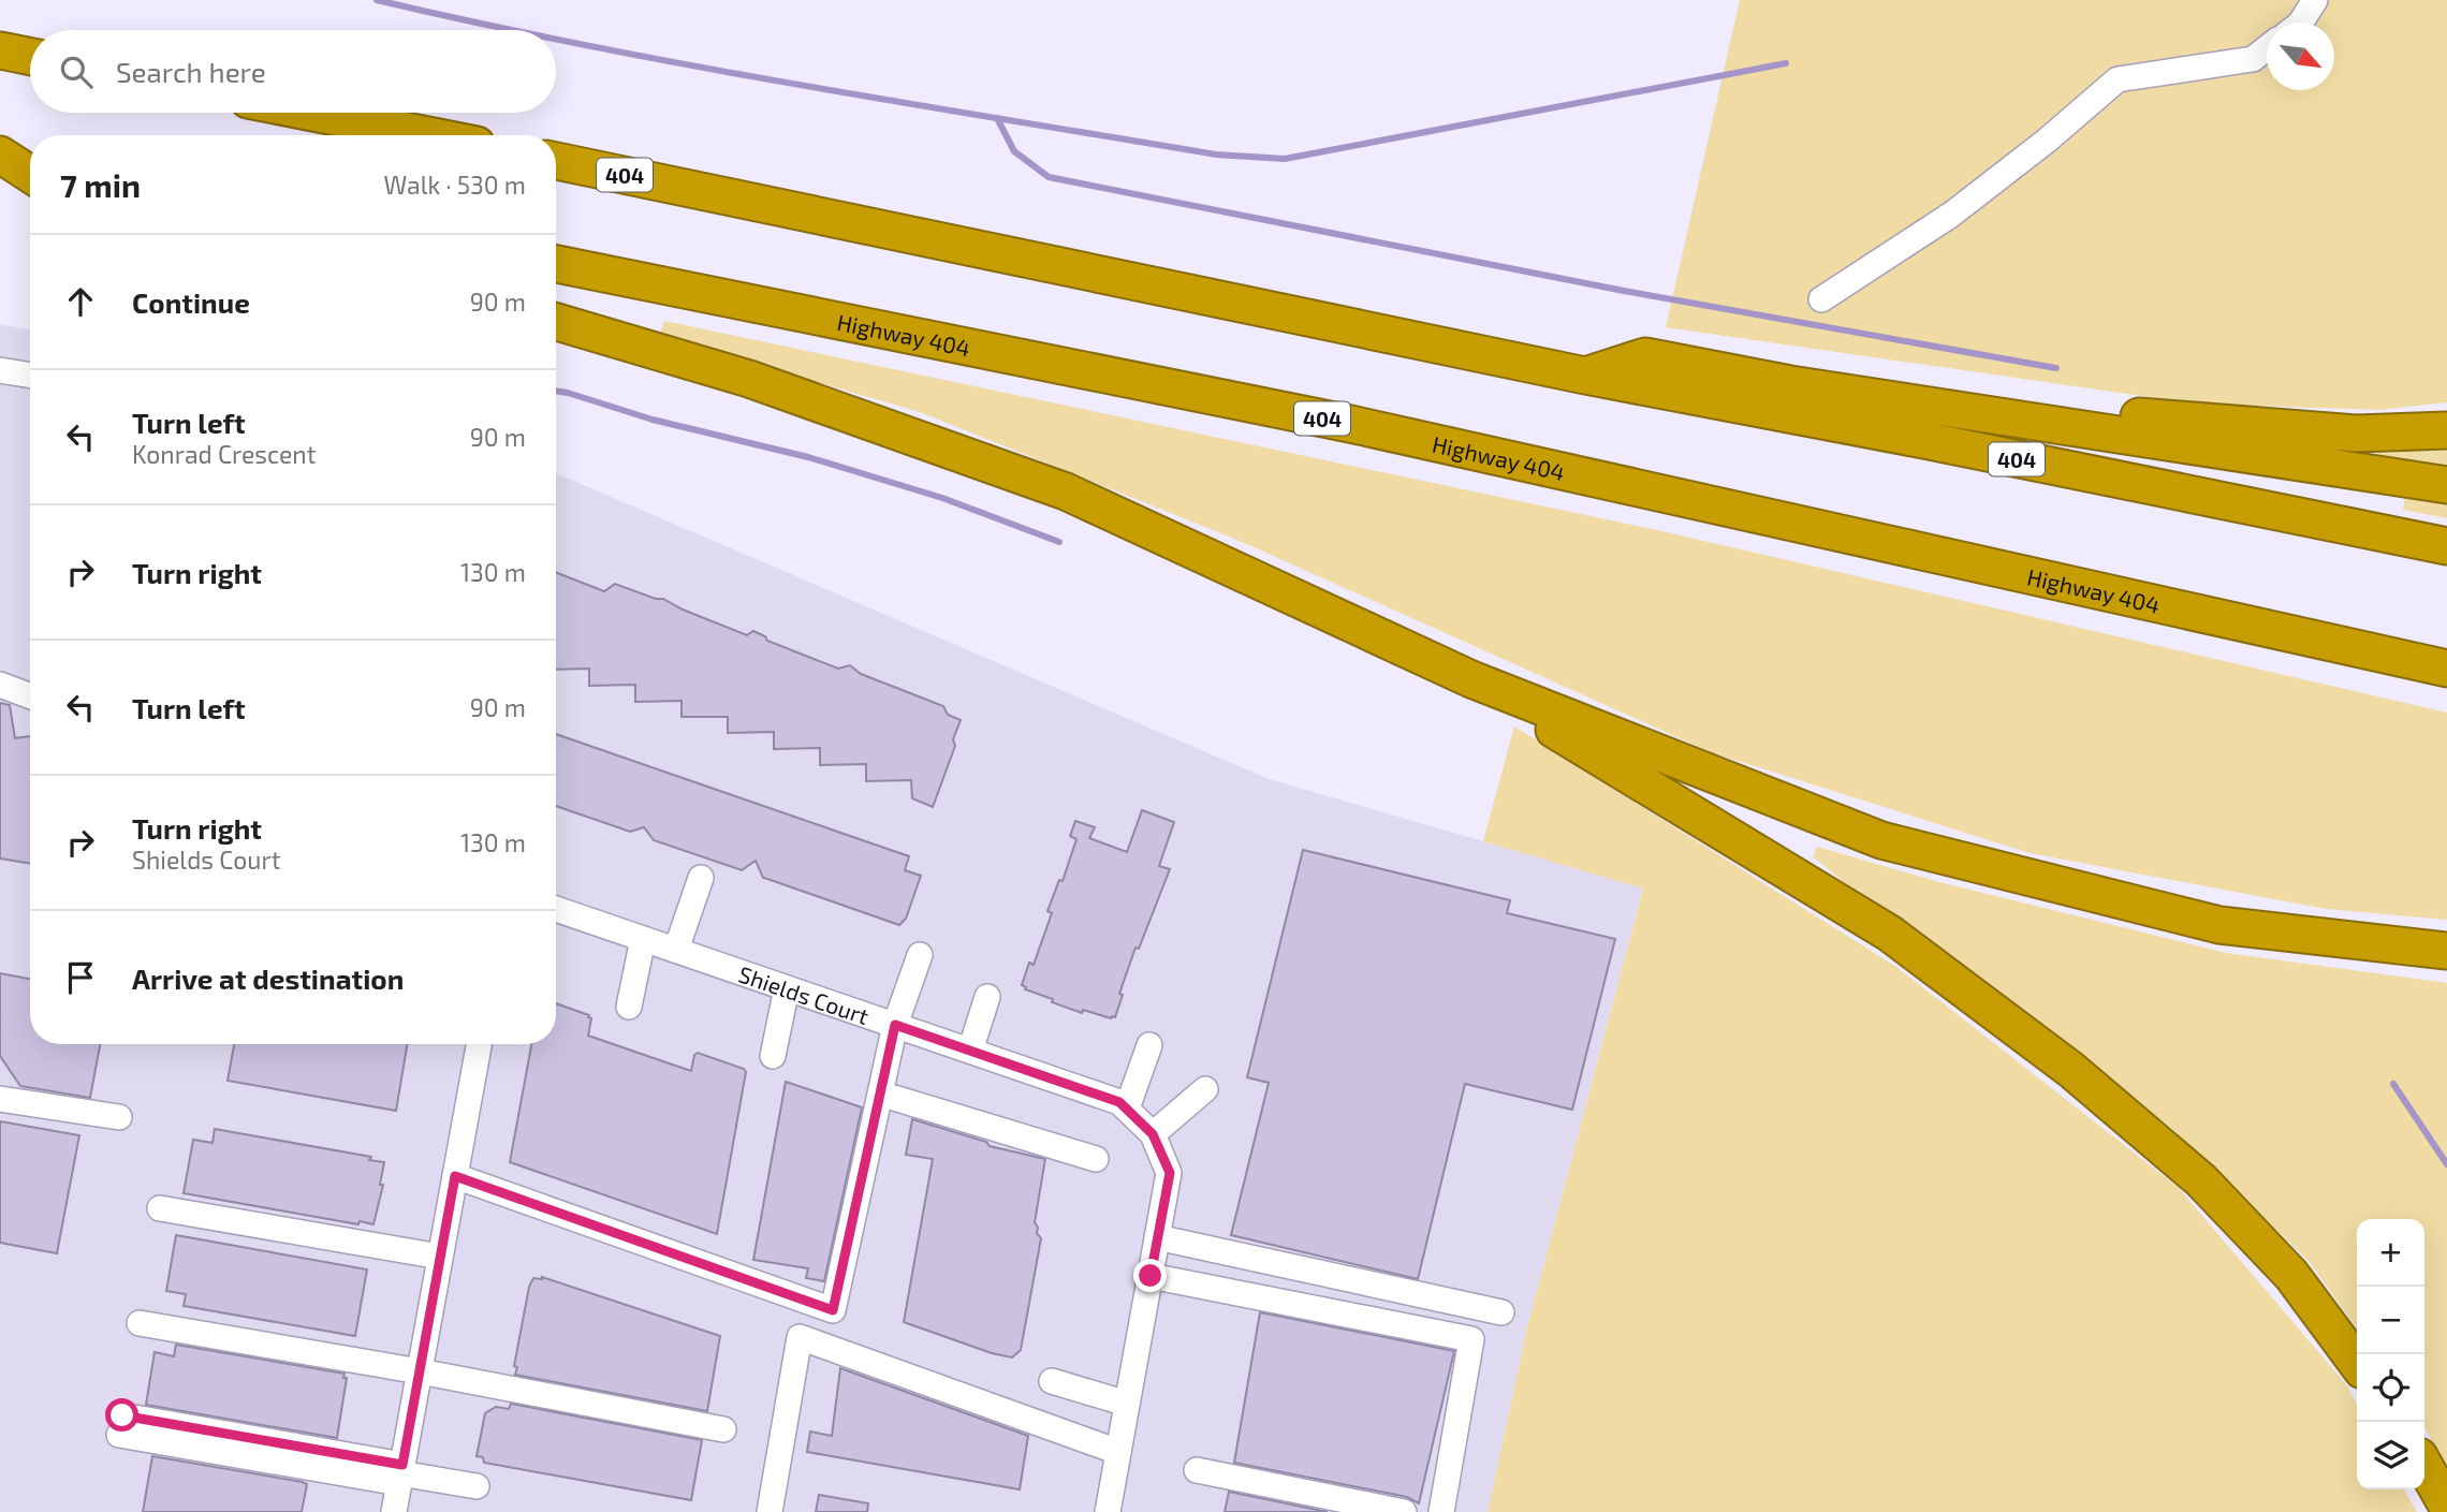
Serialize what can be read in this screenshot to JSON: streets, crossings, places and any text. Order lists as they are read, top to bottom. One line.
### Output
{"streets":{"highway":["404","Highway 404"],"street":["Shields Court"]},"north":"bottom right","page":{"search":"Search here","heading":["7 min","Walk · 530 m"],"list":[["Continue","90 m"],["Turn left","Konrad Crescent","90 m"],["Turn right","130 m"],["Turn left","90 m"],["Turn right","Shields Court","130 m"],"Arrive at destination"],"map_buttons":["+","−"]}}
